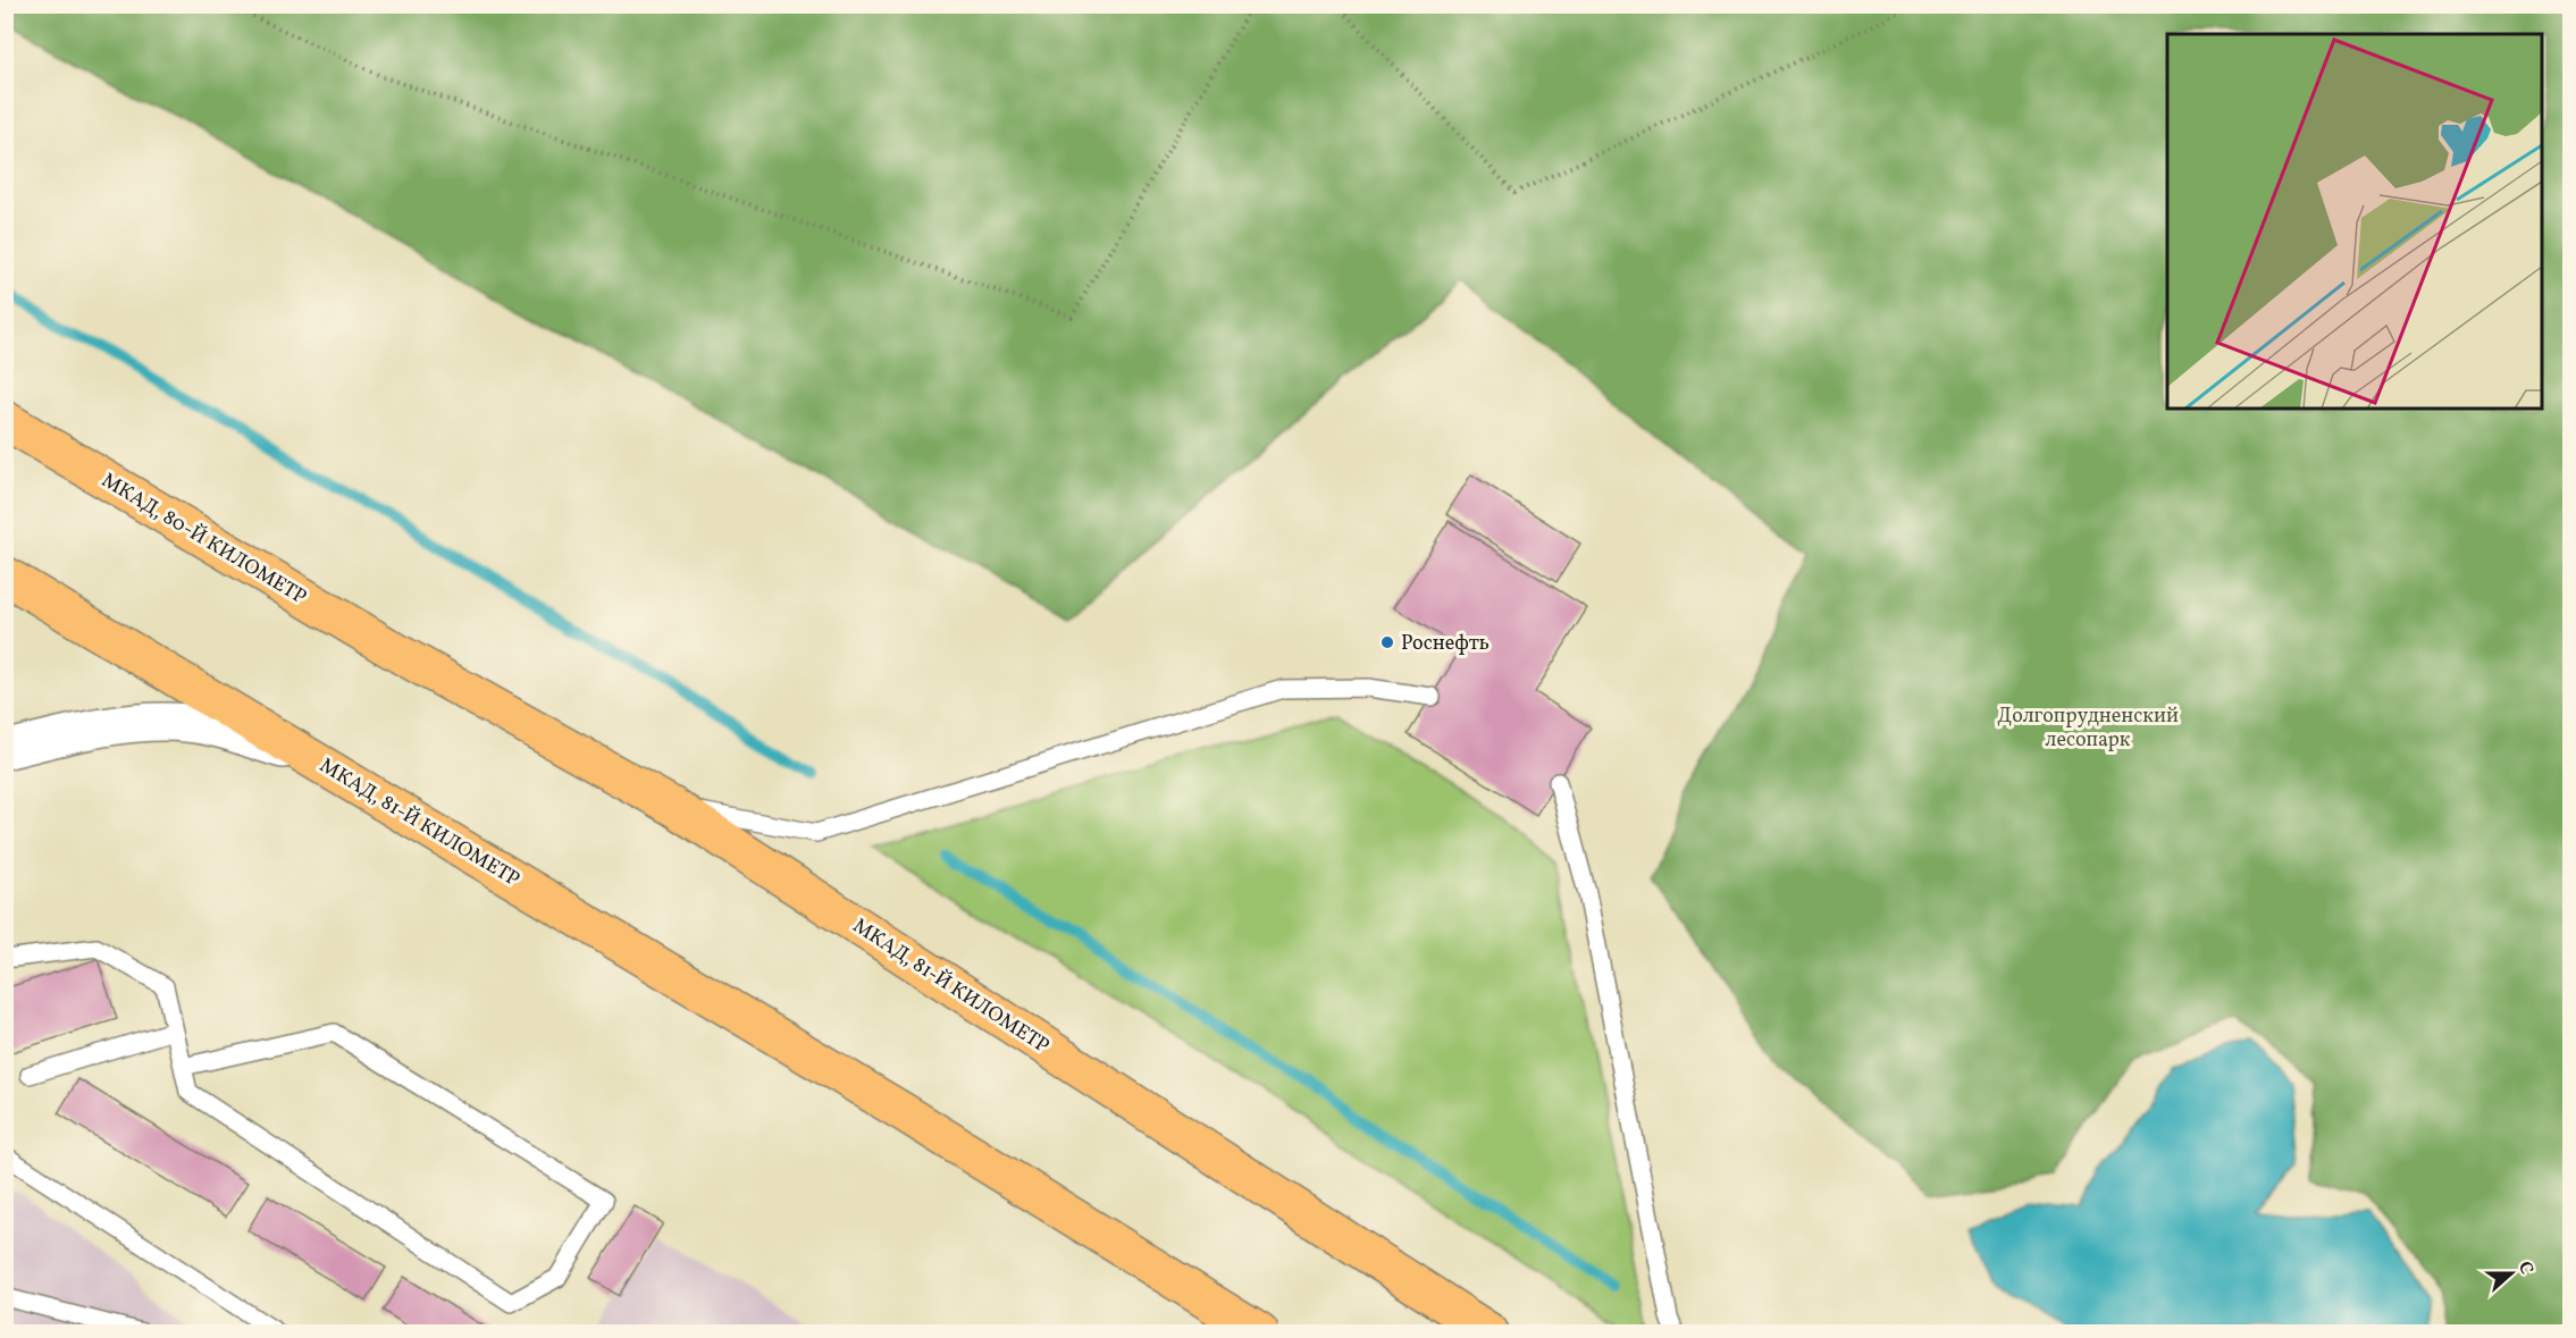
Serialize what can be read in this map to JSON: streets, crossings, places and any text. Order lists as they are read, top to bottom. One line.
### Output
{"streets":{"highway":["МКАД, 80-Й КИЛОМЕТР","МКАД, 81-Й КИЛОМЕТР"]},"crossings":[["МКАД, 80-Й КИЛОМЕТР","МКАД, 81-Й КИЛОМЕТР"]],"parks":["Долгопрудненский лесопарк"],"places":["Роснефть"],"north":"right"}
